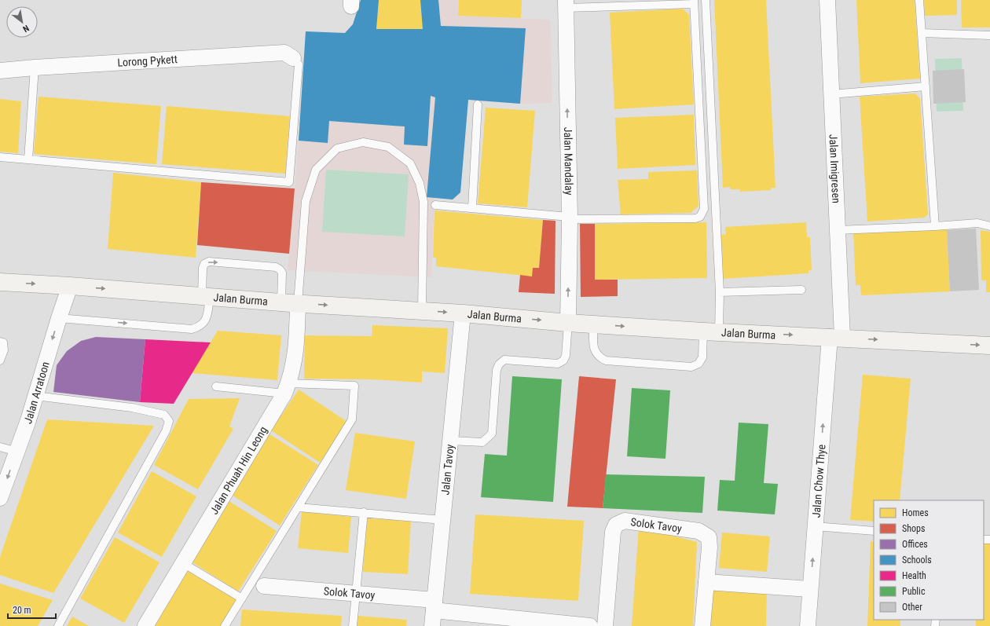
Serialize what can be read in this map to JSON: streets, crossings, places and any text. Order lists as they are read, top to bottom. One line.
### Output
{"streets":{"main road":["Jalan Burma"],"street":["Lorong Pykett","Jalan Mandalay","Jalan Imigresen","Jalan Arratoon","Jalan Tavoy","Jalan Phuah Hin Leong","Jalan Chow Thye","Solok Tavoy"]},"crossings":[["Jalan Mandalay","Jalan Burma"],["Jalan Imigresen","Jalan Burma"],["Jalan Imigresen","Jalan Chow Thye"],["Jalan Burma","Jalan Arratoon"],["Jalan Burma","Jalan Tavoy"],["Jalan Burma","Jalan Phuah Hin Leong"],["Jalan Burma","Jalan Chow Thye"],["Jalan Tavoy","Solok Tavoy"]],"one_way":["Jalan Mandalay","Jalan Burma","Jalan Arratoon","Jalan Chow Thye"],"legend":["Homes","Shops","Offices","Schools","Health","Public","Other"],"scale_bar":"20 m","north":"bottom right"}
